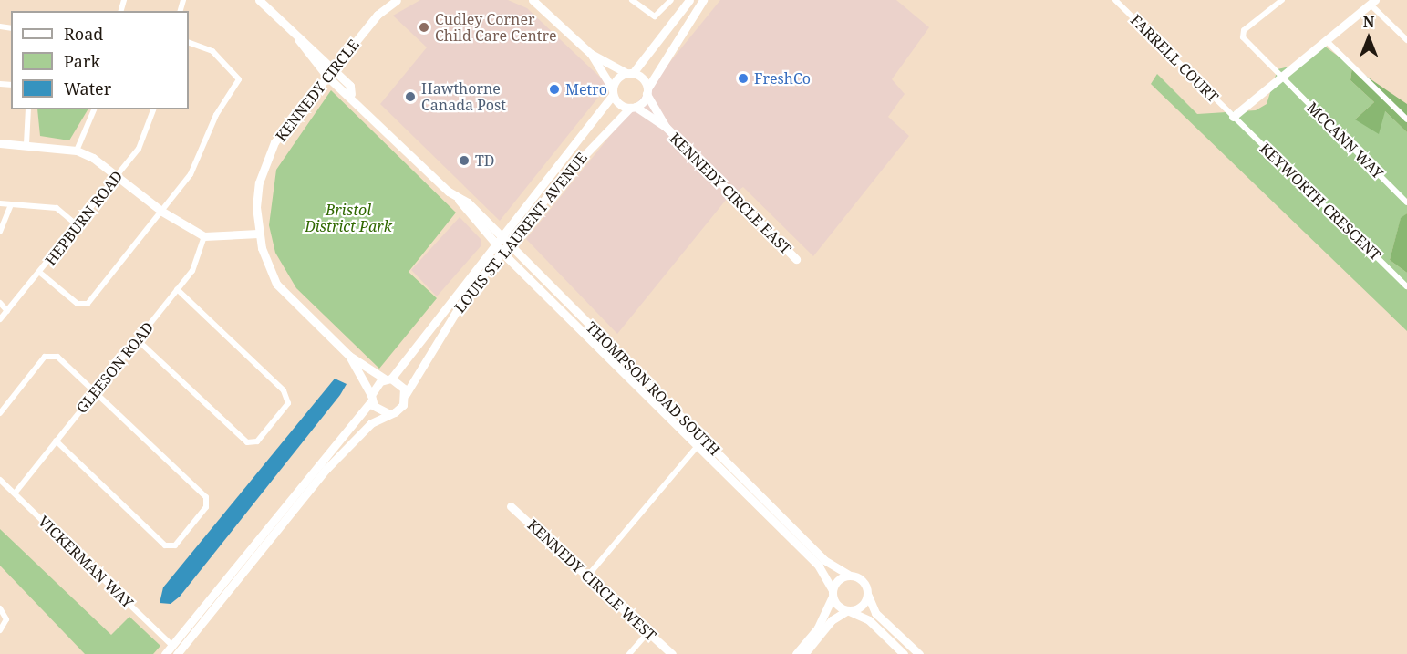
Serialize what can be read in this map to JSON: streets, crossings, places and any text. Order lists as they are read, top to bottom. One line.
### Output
{"streets":{"main road":["KENNEDY CIRCLE","KENNEDY CIRCLE EAST","LOUIS ST. LAURENT AVENUE","THOMPSON ROAD SOUTH","KENNEDY CIRCLE WEST"],"street":["FARRELL COURT","MCCANN WAY","KEYWORTH CRESCENT","HEPBURN ROAD","GLEESON ROAD","VICKERMAN WAY"]},"crossings":[["FARRELL COURT","KEYWORTH CRESCENT"],["KENNEDY CIRCLE","LOUIS ST. LAURENT AVENUE"],["KENNEDY CIRCLE","THOMPSON ROAD SOUTH"],["KENNEDY CIRCLE EAST","LOUIS ST. LAURENT AVENUE"],["LOUIS ST. LAURENT AVENUE","THOMPSON ROAD SOUTH"],["GLEESON ROAD","VICKERMAN WAY"]],"parks":["Bristol District Park"],"places":["Cudley Corner Child Care Centre","FreshCo","Metro","Hawthorne Canada Post","TD"],"legend":["Road","Park","Water"],"north":"top"}
